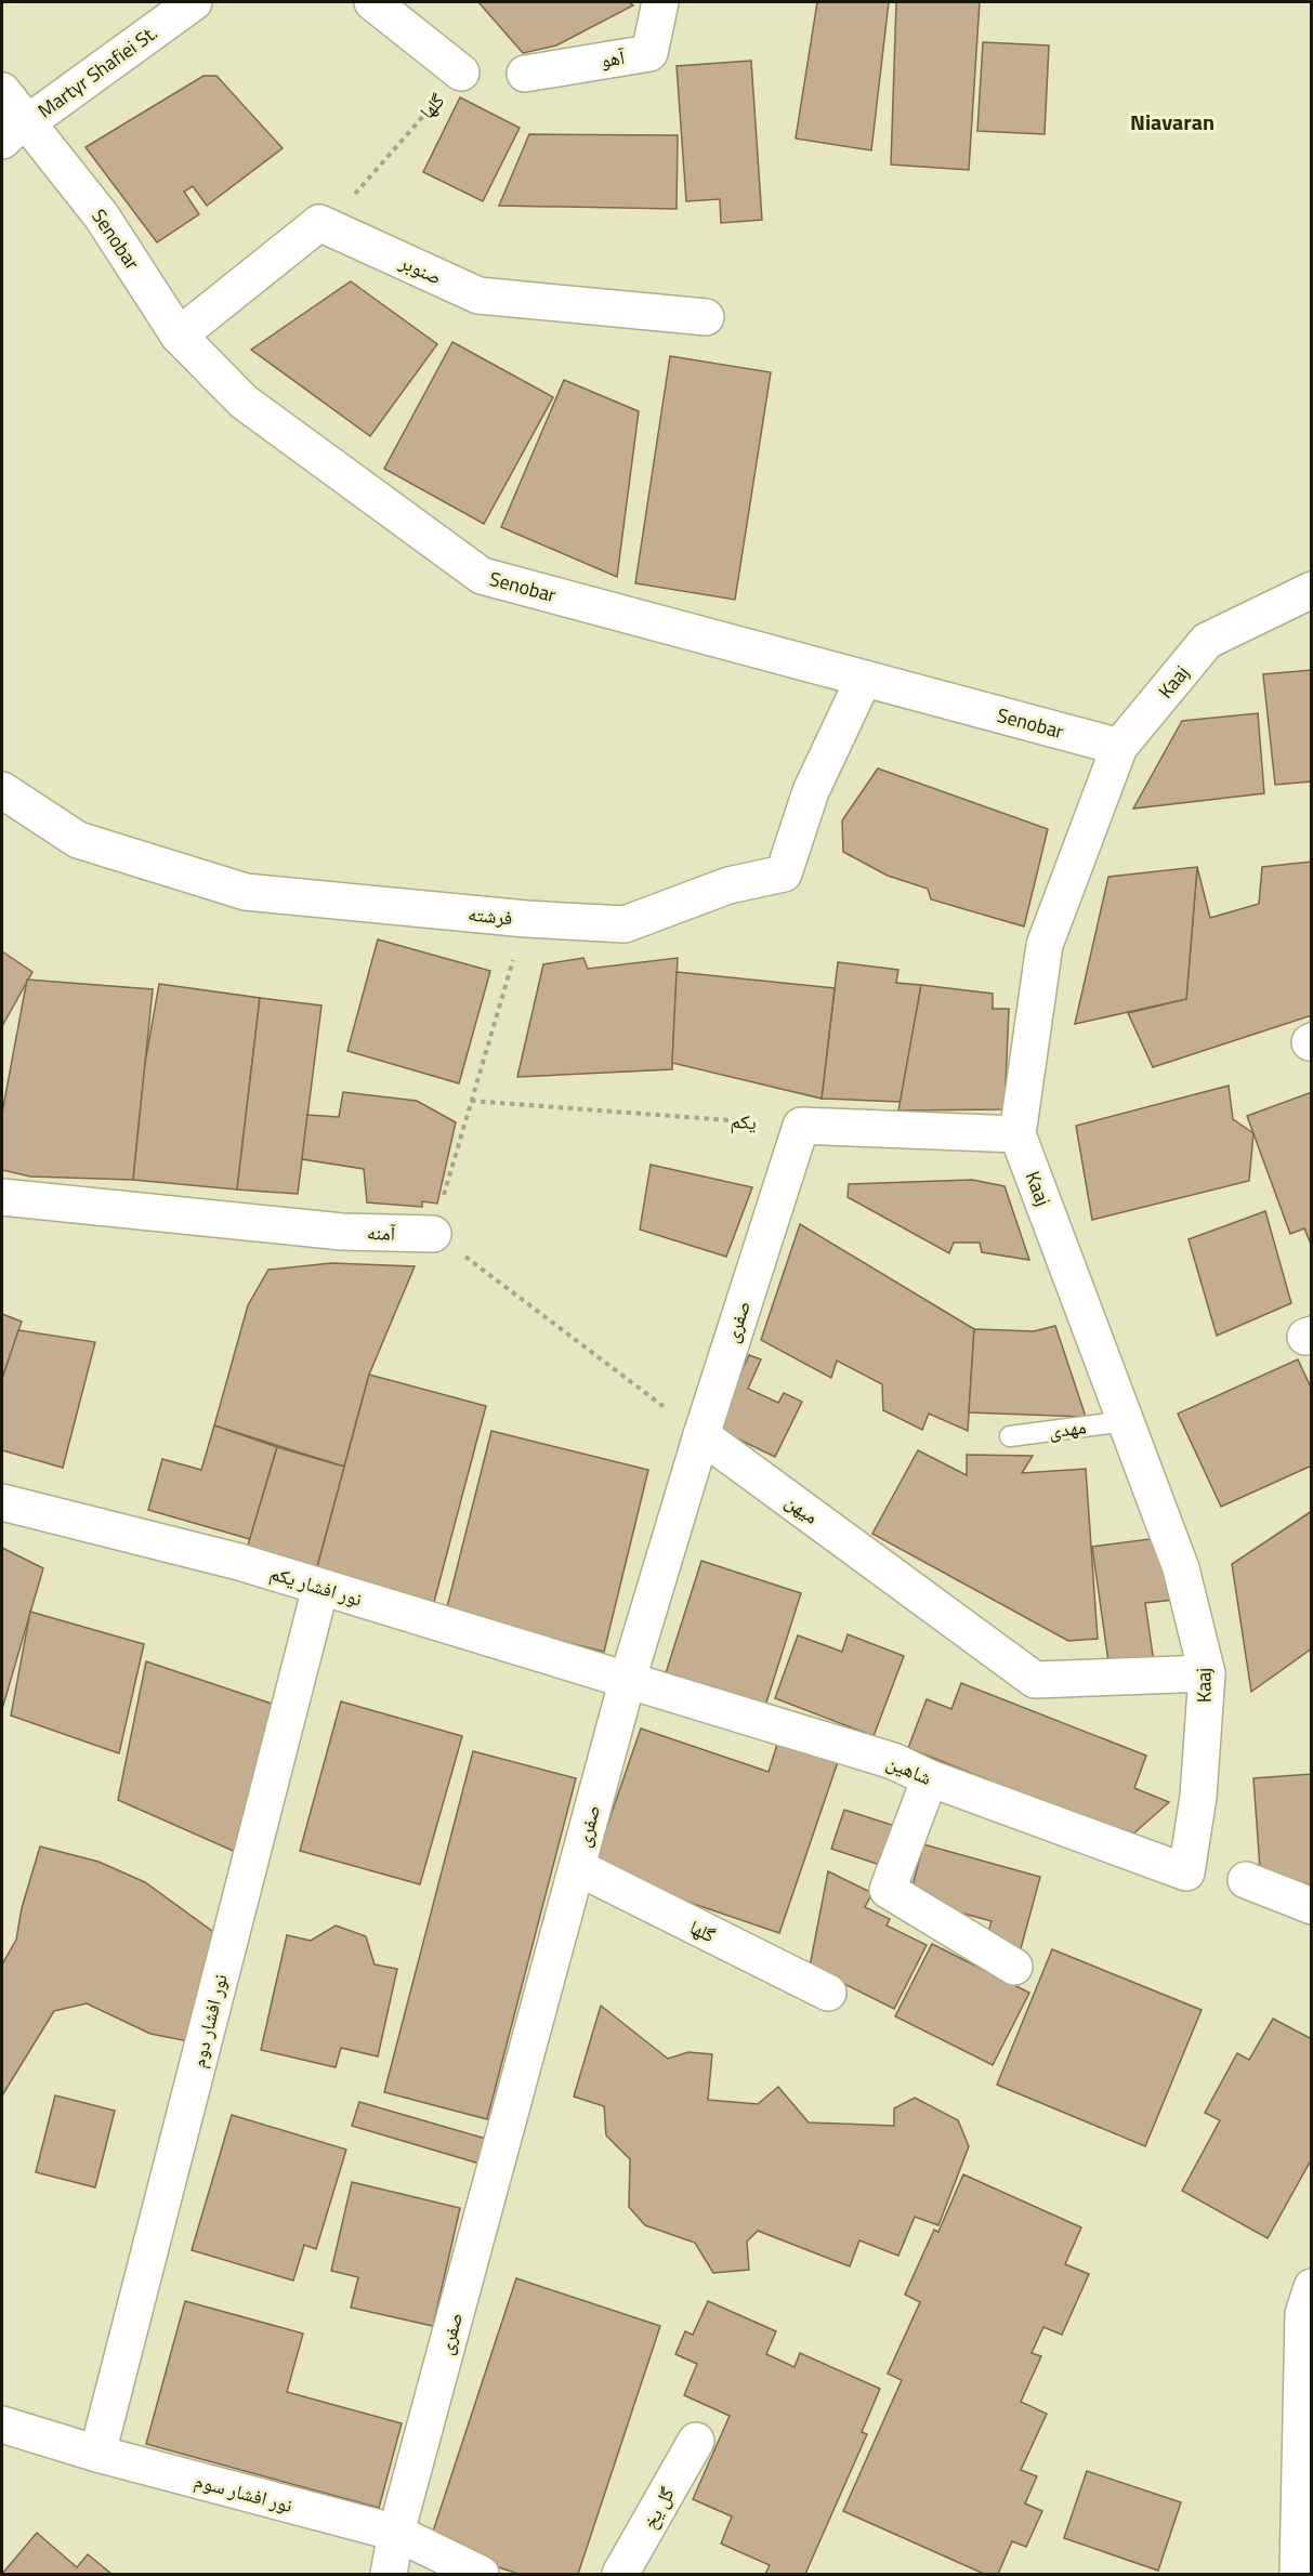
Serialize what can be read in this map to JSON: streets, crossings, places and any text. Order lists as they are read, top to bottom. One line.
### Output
{"streets":{"street":["آهو","Martyr Shafiei St.","گلها","Senobar","صنوبر","Kaaj","فرشته","آمنه","صفری","میهن","نور افشار یکم","شاهین","نور افشار دوم","نور افشار سوم","گل یخ"],"lane":["مهدی"],"path":["یکم"]},"crossings":[["Martyr Shafiei St.","Senobar"],["گلها","صنوبر"],["گلها","صفری"],["Senobar","Kaaj"],["Senobar","فرشته"],["Kaaj","مهدی"],["Kaaj","میهن"],["Kaaj","شاهین"],["یکم","صفری"],["صفری","میهن"],["صفری","نور افشار یکم"],["صفری","شاهین"],["صفری","نور افشار سوم"],["نور افشار یکم","شاهین"],["نور افشار یکم","نور افشار دوم"],["نور افشار دوم","نور افشار سوم"]],"districts":["Niavaran"]}
